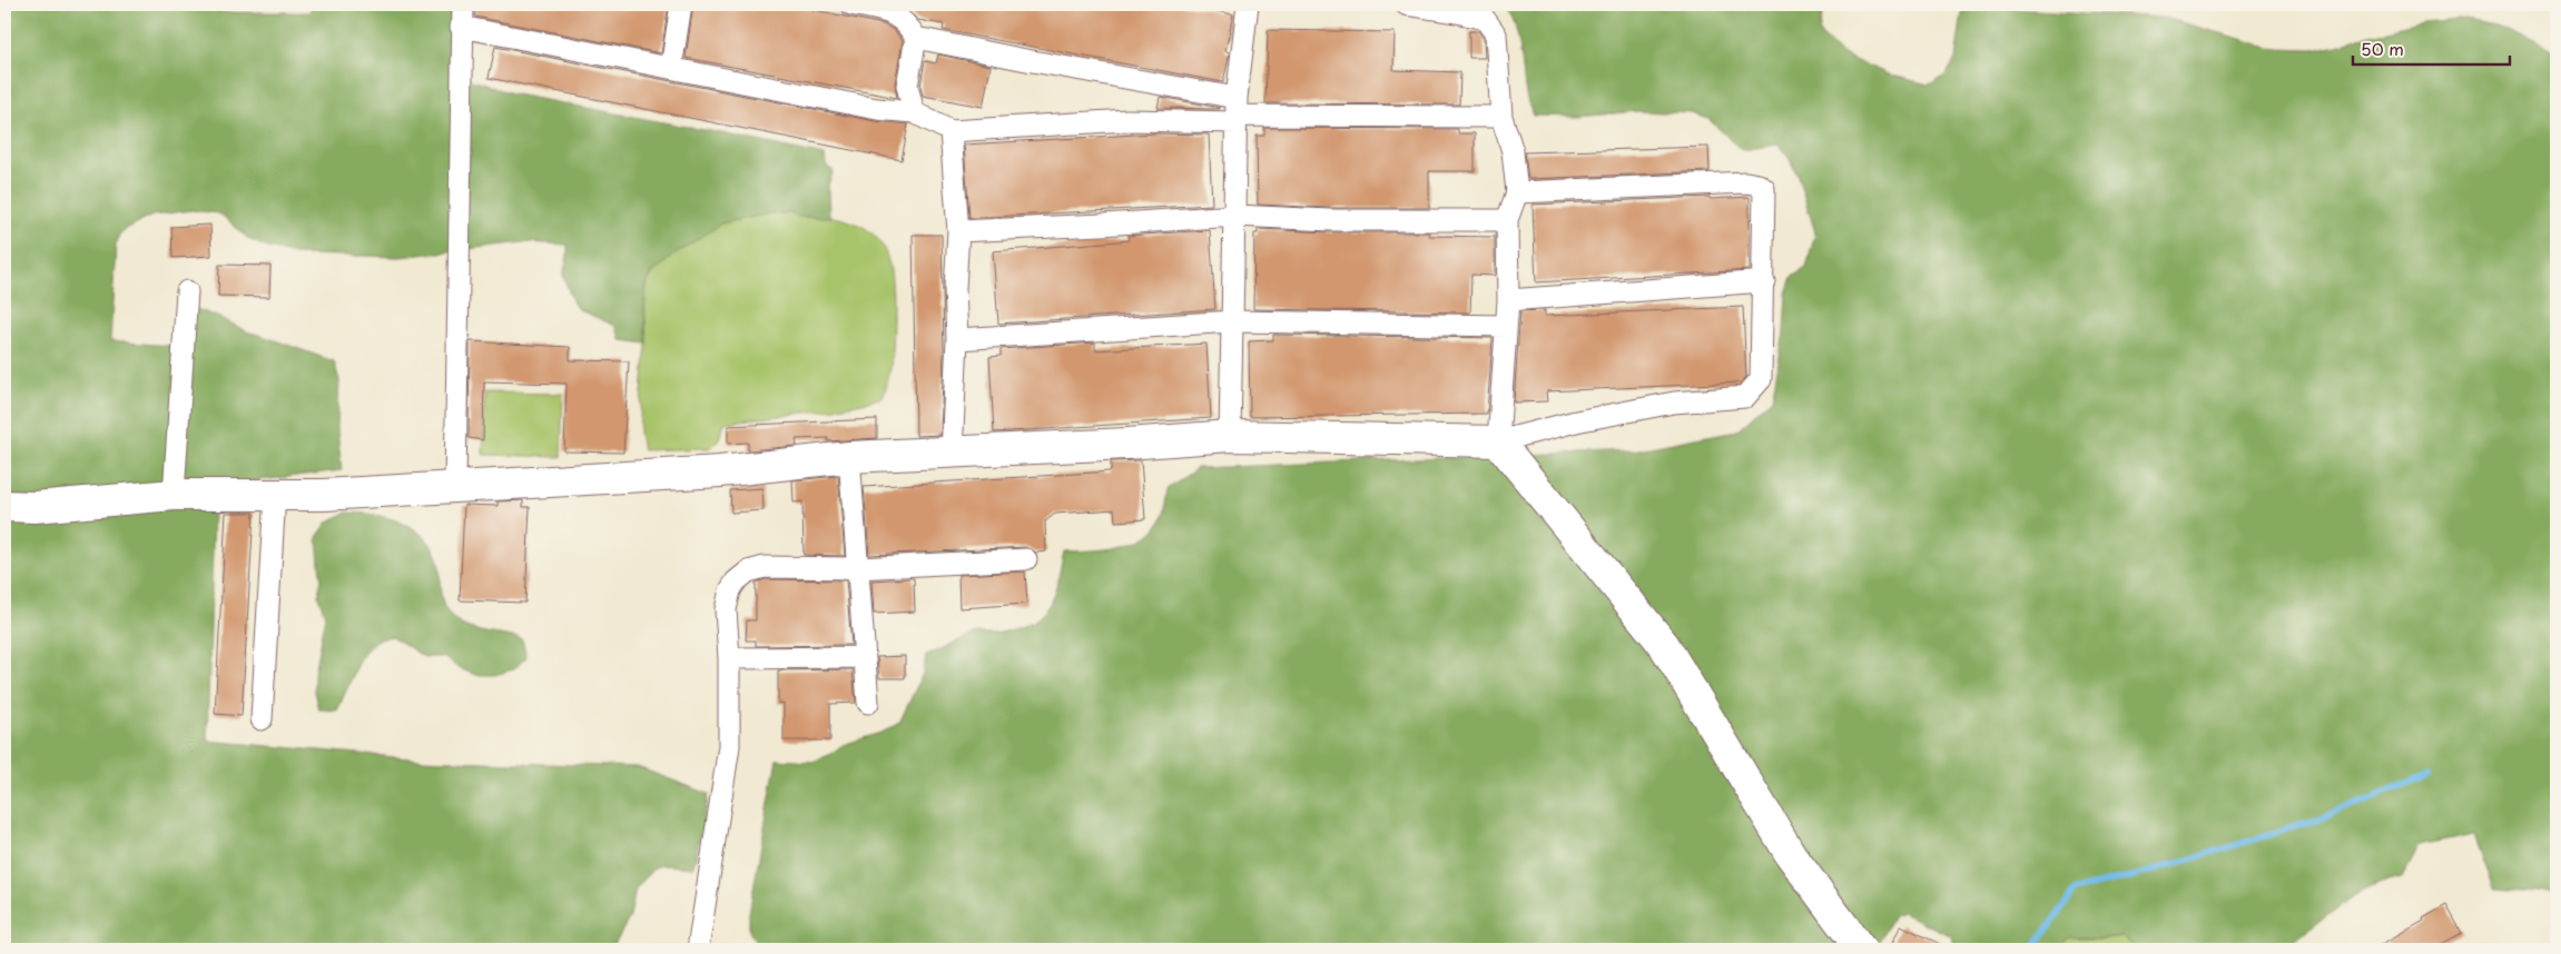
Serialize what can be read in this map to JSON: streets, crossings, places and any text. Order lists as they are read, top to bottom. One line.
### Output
{"scale_bar":"50 m"}
